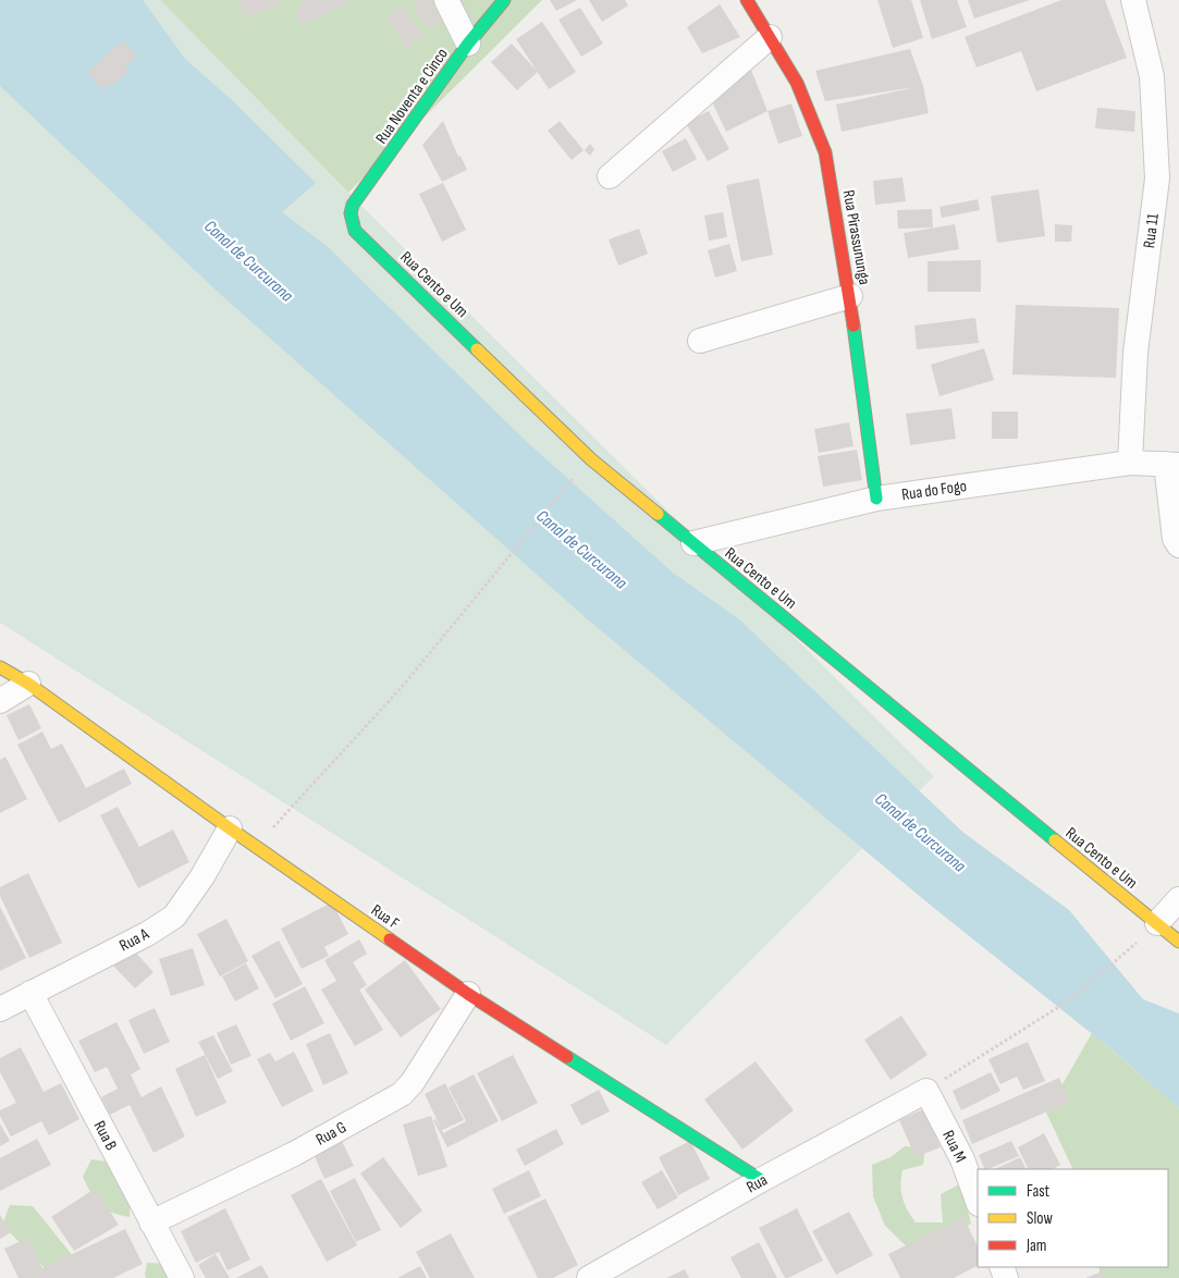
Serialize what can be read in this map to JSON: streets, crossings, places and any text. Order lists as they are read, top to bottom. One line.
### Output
{"streets":{"street":["Rua Noventa e Cinco","Rua 11","Rua Pirassununga","Rua Cento e Um","Rua do Fogo","Rua F","Rua A","Rua G","Rua B","Rua M","Rua"]},"crossings":[["Rua Noventa e Cinco","Rua Cento e Um"],["Rua 11","Rua do Fogo"],["Rua Pirassununga","Rua do Fogo"],["Rua Cento e Um","Rua do Fogo"],["Rua F","Rua A"],["Rua F","Rua G"],["Rua F","Rua"],["Rua A","Rua B"],["Rua G","Rua B"],["Rua M","Rua"]],"water":["Canal de Curcurana"],"legend":["Fast","Slow","Jam"]}
